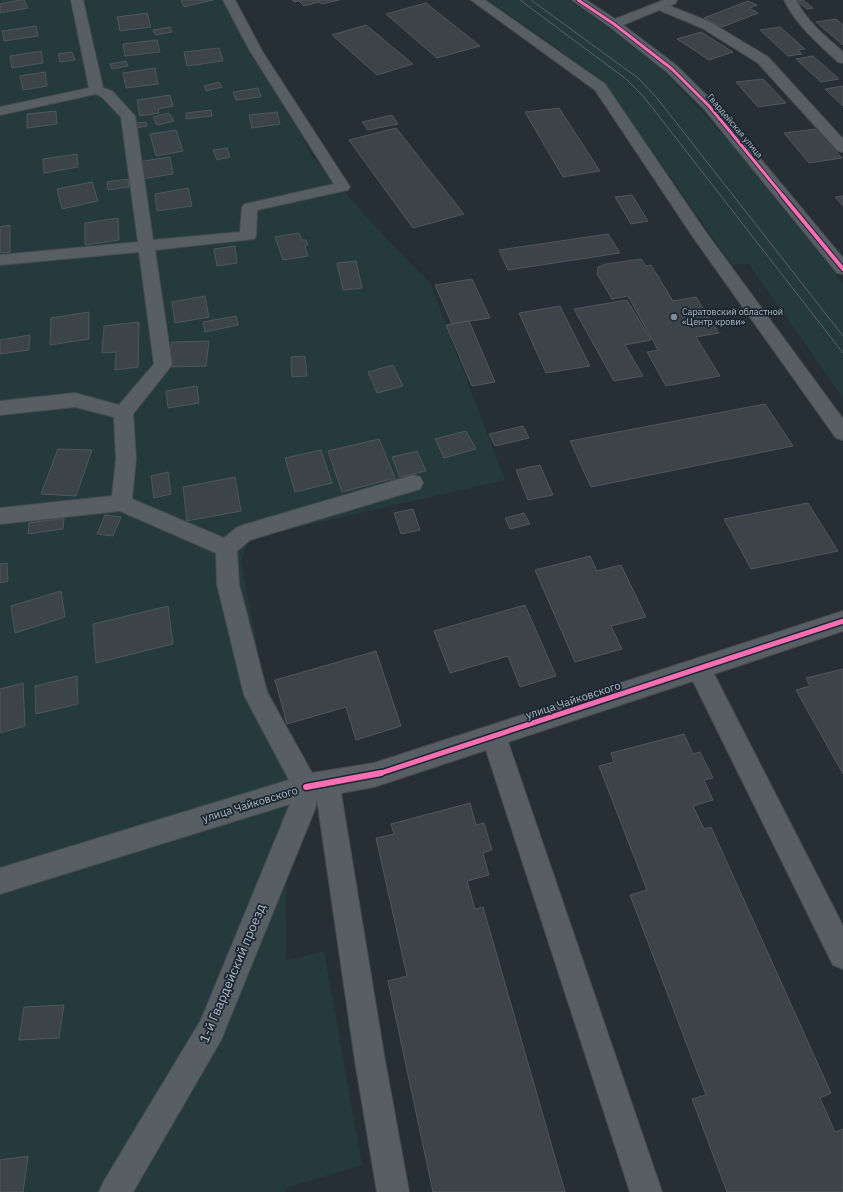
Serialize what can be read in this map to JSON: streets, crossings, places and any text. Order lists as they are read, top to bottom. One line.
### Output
{"streets":{"street":["Гвардейская улица","улица Чайковского","1-й Гвардейский проезд"]},"crossings":[["улица Чайковского","1-й Гвардейский проезд"]],"places":["Саратовский областной «Центр крови»"]}
